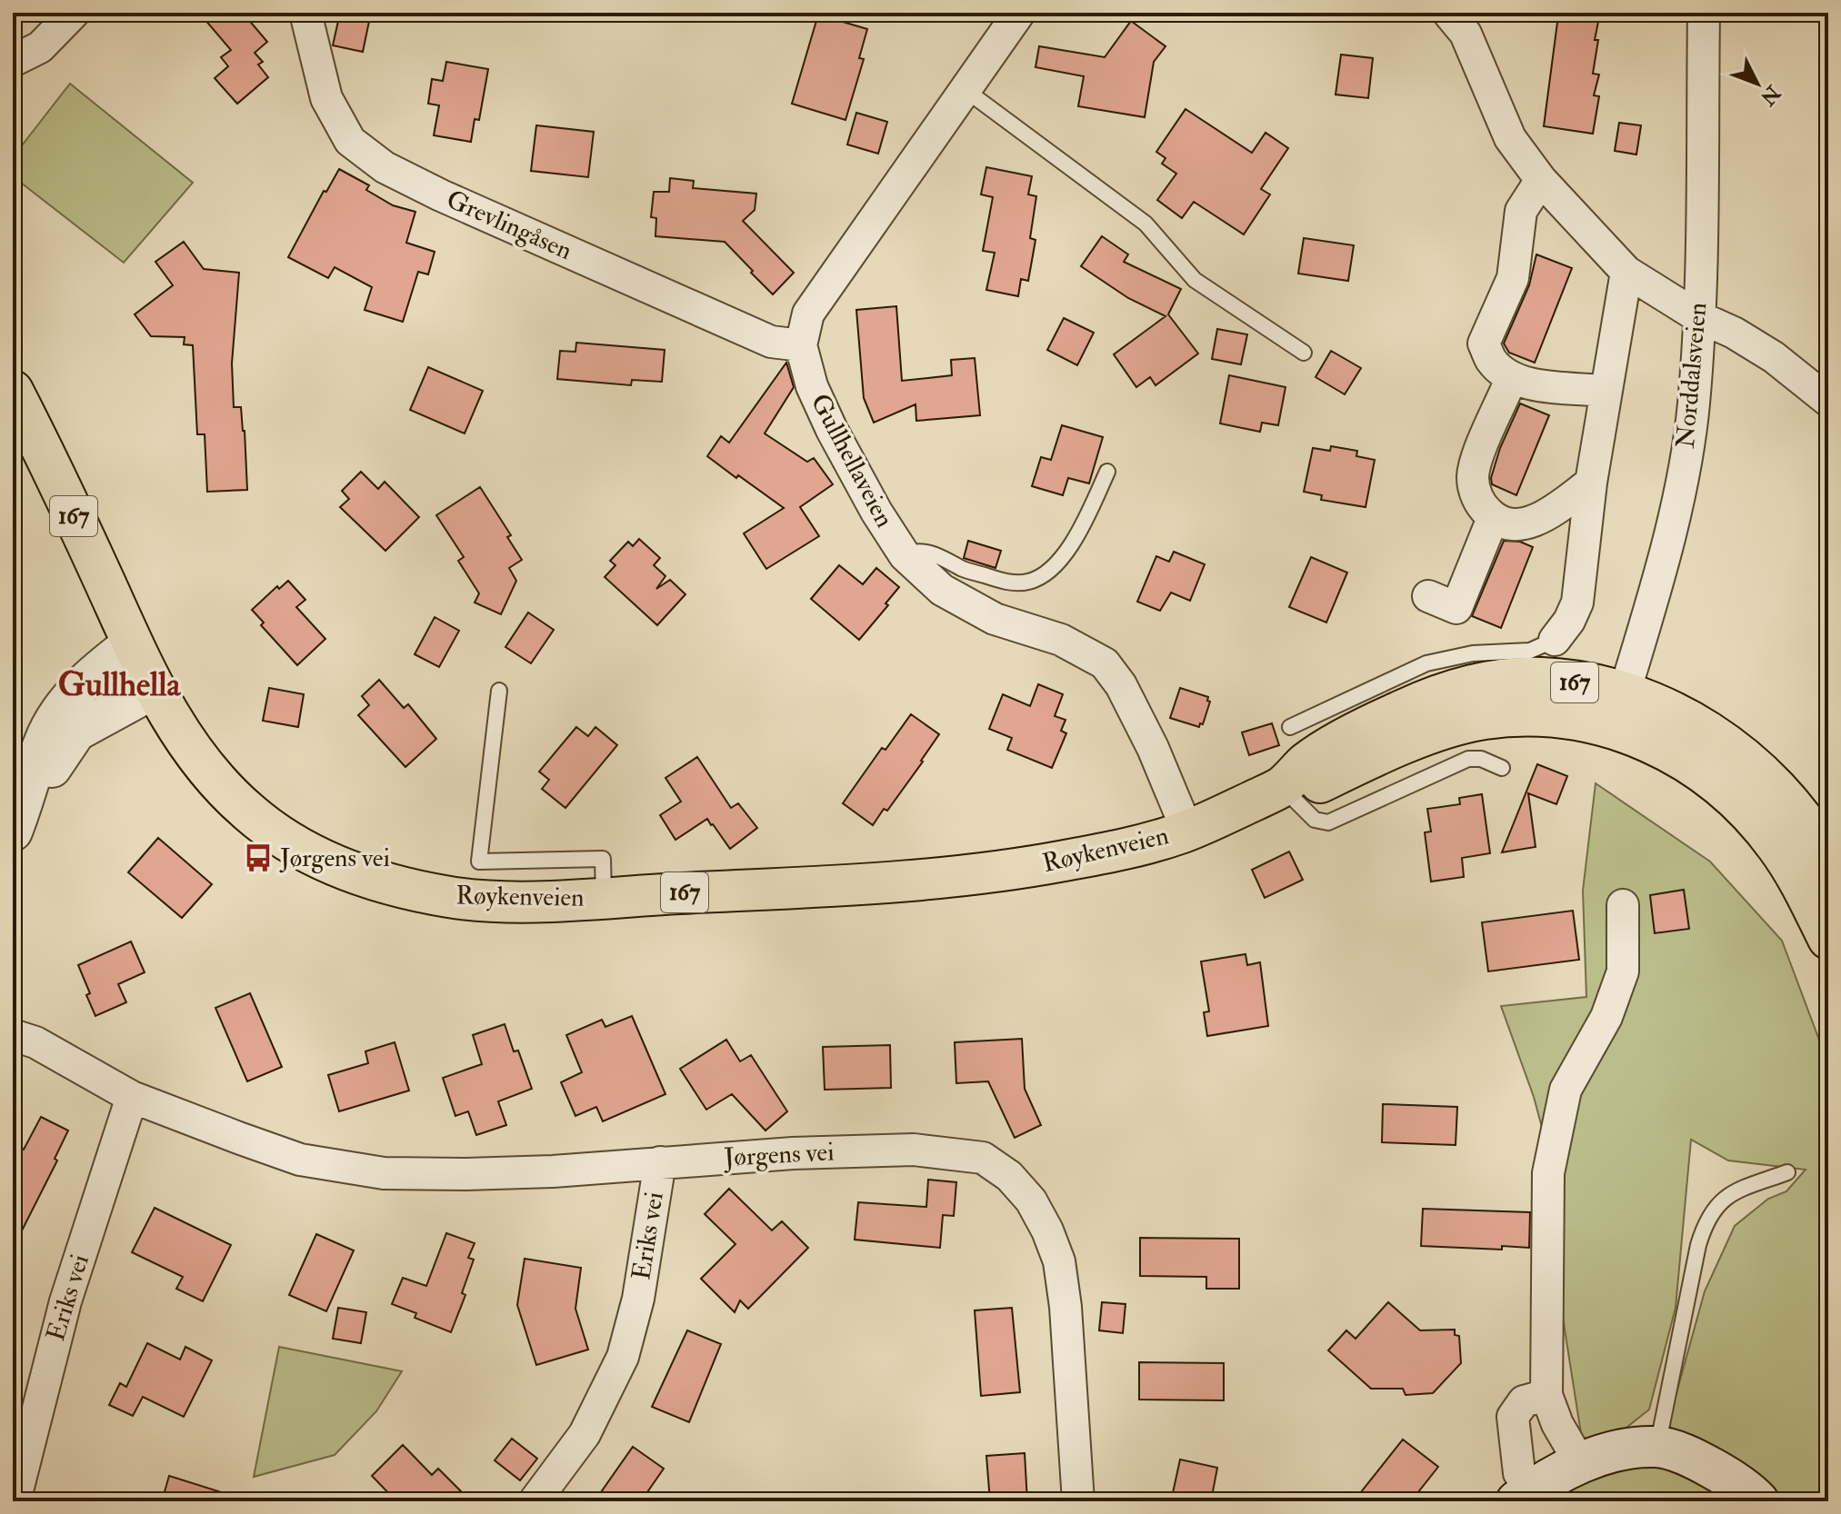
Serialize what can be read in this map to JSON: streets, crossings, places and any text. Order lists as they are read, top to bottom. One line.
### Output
{"streets":{"main road":["167","Røykenveien"],"street":["Grevlingåsen","Norddalsveien","Gullhellaveien","Jørgens vei","Eriks vei"]},"crossings":[["Grevlingåsen","Gullhellaveien"],["Norddalsveien","Røykenveien"],["Gullhellaveien","Røykenveien"],["Jørgens vei","Eriks vei"]],"districts":["Gullhella"],"places":{"bus stop":["Jørgens vei"]},"north":"bottom right"}
